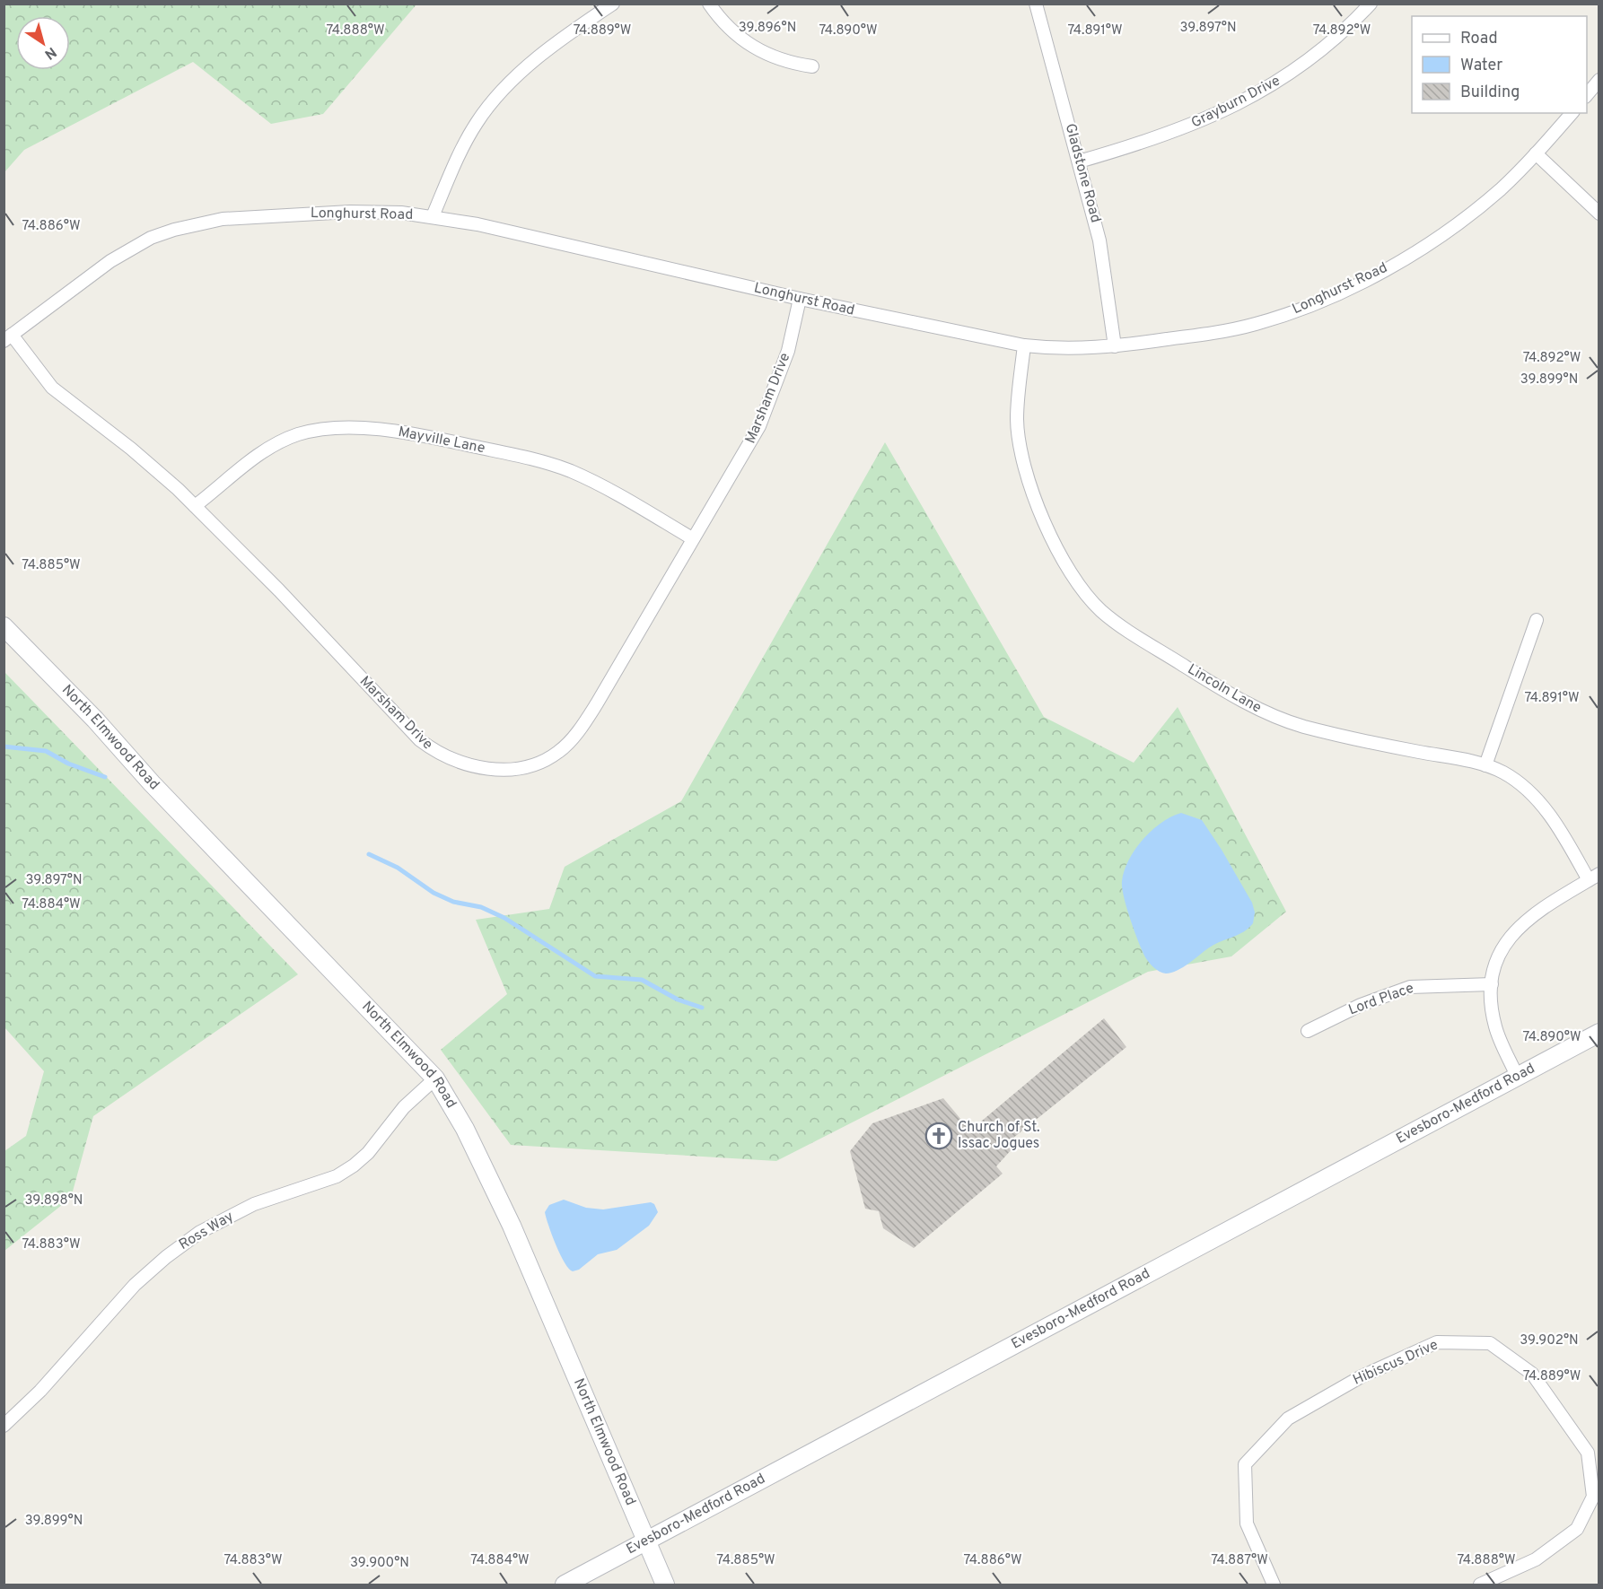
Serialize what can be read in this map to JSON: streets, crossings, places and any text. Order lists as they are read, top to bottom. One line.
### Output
{"streets":{"main road":["North Elmwood Road","Evesboro-Medford Road"],"street":["Grayburn Drive","Gladstone Road","Longhurst Road","Marsham Drive","Mayville Lane","Lincoln Lane","Lord Place","Ross Way","Hibiscus Drive"]},"crossings":[["Grayburn Drive","Gladstone Road"],["Gladstone Road","Longhurst Road"],["Longhurst Road","Marsham Drive"],["Longhurst Road","Lincoln Lane"],["Marsham Drive","Mayville Lane"],["North Elmwood Road","Evesboro-Medford Road"],["North Elmwood Road","Ross Way"]],"places":{"church":["Church of St. Issac Jogues"]},"legend":["Road","Water","Building"],"north":"bottom right","coordinates":["39.896°N","39.897°N","74.888°W","74.889°W","74.890°W","74.891°W","74.892°W","74.886°W","39.899°N","74.885°W","74.884°W","39.898°N","74.883°W","39.902°N","74.887°W","39.900°N"]}
